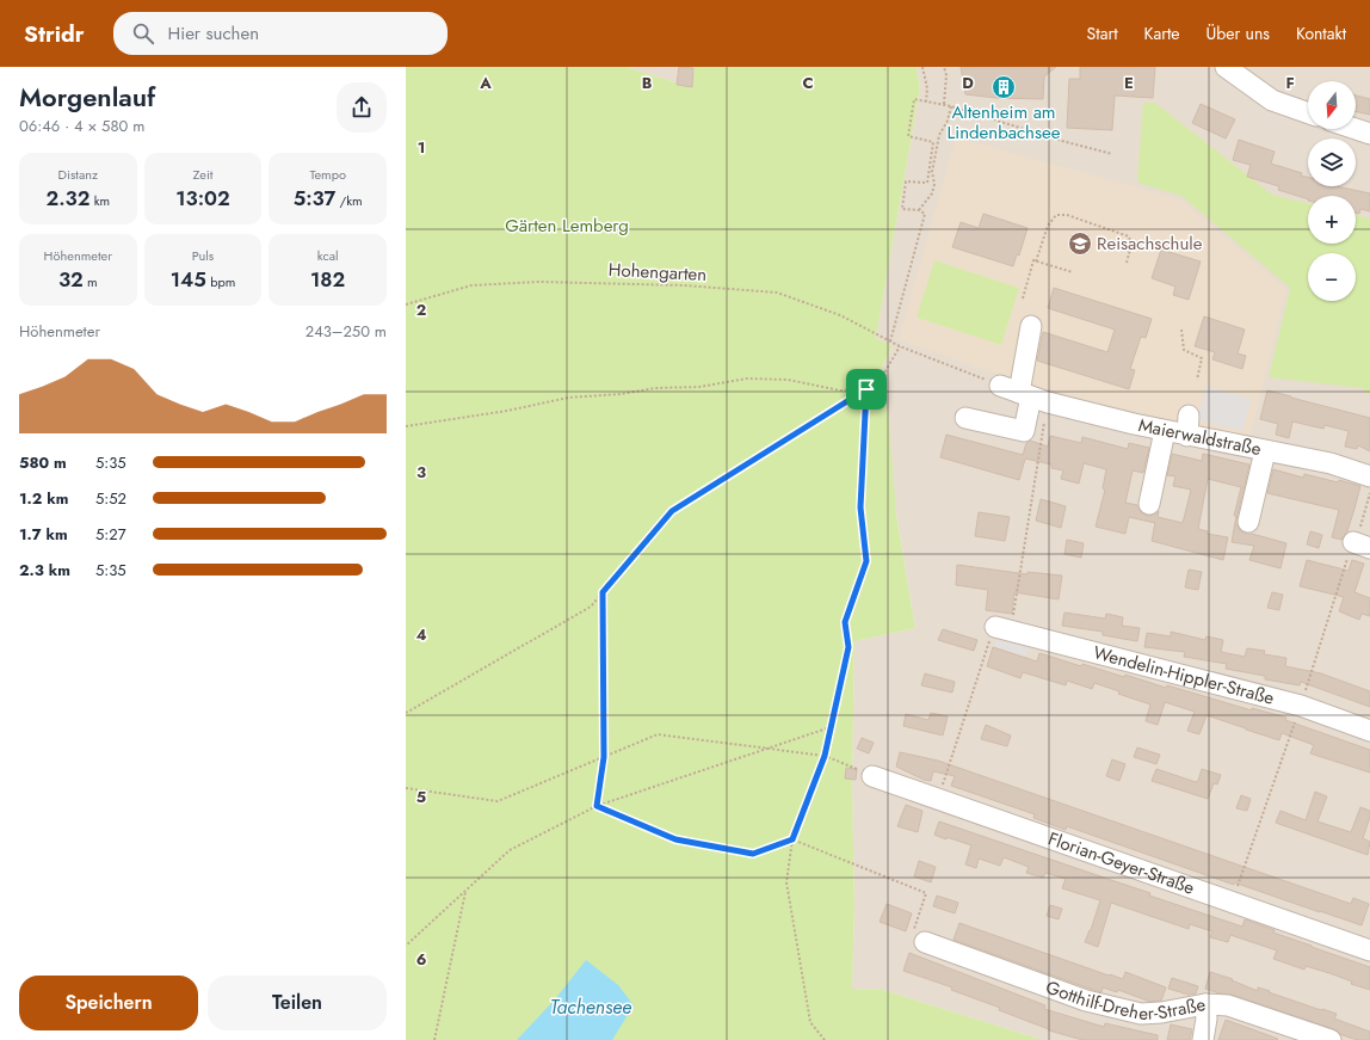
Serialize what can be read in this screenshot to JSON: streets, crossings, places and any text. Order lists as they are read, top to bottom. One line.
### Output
{"streets":{"street":["Maierwaldstraße","Wendelin-Hippler-Straße","Florian-Geyer-Straße","Gotthilf-Dreher-Straße"],"path":["Hohengarten"]},"crossings":[["Hohengarten","Maierwaldstraße"]],"water":["Tachensee"],"parks":["Gärten Lemberg"],"places":{"building":["Altenheim am Lindenbachsee"],"school or university":["Reisachschule"]},"north":"bottom","page":{"header":"Stridr","search":"Hier suchen","nav":["Start","Karte","Über uns","Kontakt"],"heading":["Morgenlauf","06:46 · 4 × 580 m"],"map_buttons":["+","−"],"stats":[["Distanz","2.32 km"],["Zeit","13:02"],["Tempo","5:37 /km"],["Höhenmeter","32 m"],["Puls","145 bpm"],["kcal","182"]],"chart":["Höhenmeter","243–250 m"],"list":[{"name":"580 m","note":"5:35"},{"name":"1.2 km","note":"5:52"},{"name":"1.7 km","note":"5:27"},{"name":"2.3 km","note":"5:35"}],"buttons":["Speichern","Teilen"]},"grid":{"columns":["A","B","C","D","E","F"],"rows":["1","2","3","4","5","6"]}}
